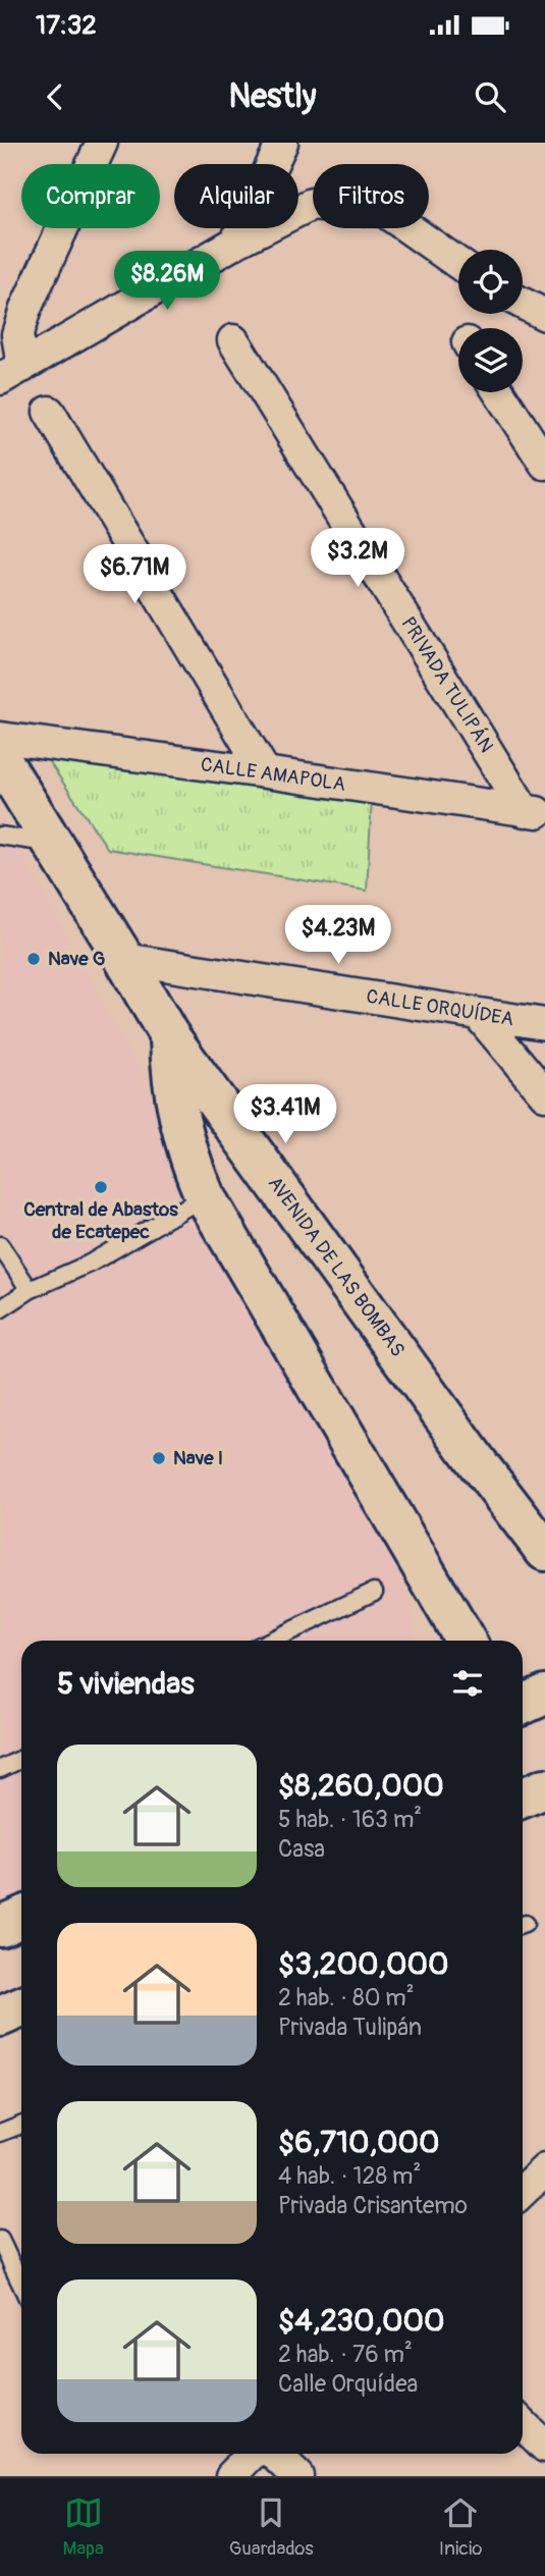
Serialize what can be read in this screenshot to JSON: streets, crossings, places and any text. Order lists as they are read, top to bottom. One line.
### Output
{"streets":{"main road":["AVENIDA DE LAS BOMBAS"],"street":["PRIVADA TULIPÁN","CALLE AMAPOLA","CALLE ORQUÍDEA"]},"crossings":[["PRIVADA TULIPÁN","CALLE AMAPOLA"],["CALLE ORQUÍDEA","AVENIDA DE LAS BOMBAS"]],"places":["Nave G","Central de Abastos de Ecatepec","Nave I"],"page":{"status":"17:32","header":"Nestly","chip":["Comprar","Alquilar","Filtros"],"price":["$8.26M","$3.2M","$6.71M","$4.23M","$3.41M"],"heading":"5 viviendas","list":[{"name":"$8,260,000","note":"5 hab. · 163 m² · Casa"},{"name":"$3,200,000","note":"2 hab. · 80 m² · Privada Tulipán"},{"name":"$6,710,000","note":"4 hab. · 128 m² · Privada Crisantemo"},{"name":"$4,230,000","note":"2 hab. · 76 m² · Calle Orquídea"}],"tabs":["Mapa","Guardados","Inicio"]}}
